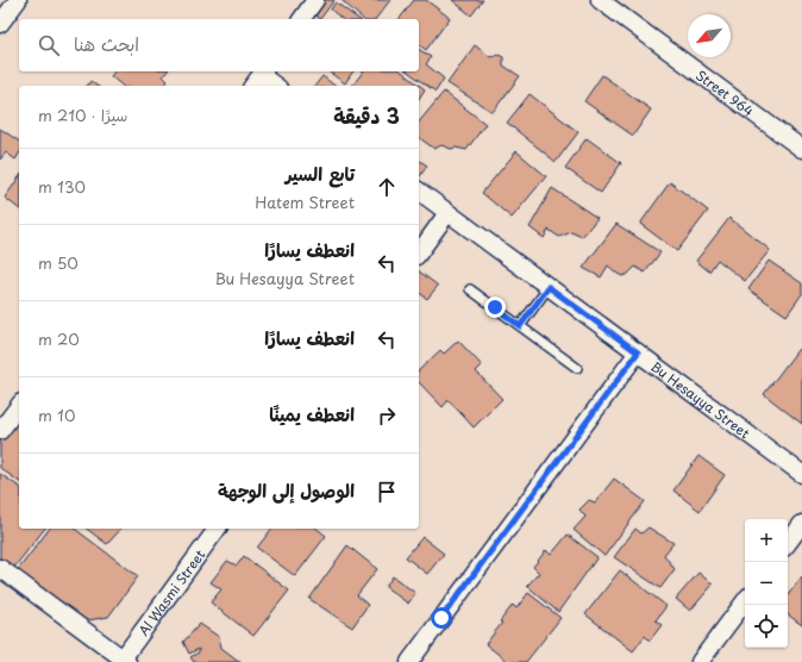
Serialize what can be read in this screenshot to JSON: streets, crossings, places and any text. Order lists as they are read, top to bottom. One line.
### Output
{"streets":{"street":["Street 964","Bu Hesayya Street","Al Wasmi Street"]},"north":"bottom left","page":{"search":"ابحث هنا","heading":["3 دقيقة","سيرًا · 210 m"],"list":[["تابع السير","Hatem Street","130 m"],["انعطف يسارًا","Bu Hesayya Street","50 m"],["انعطف يسارًا","20 m"],["انعطف يمينًا","10 m"],"الوصول إلى الوجهة"],"map_buttons":["+","−"]}}
